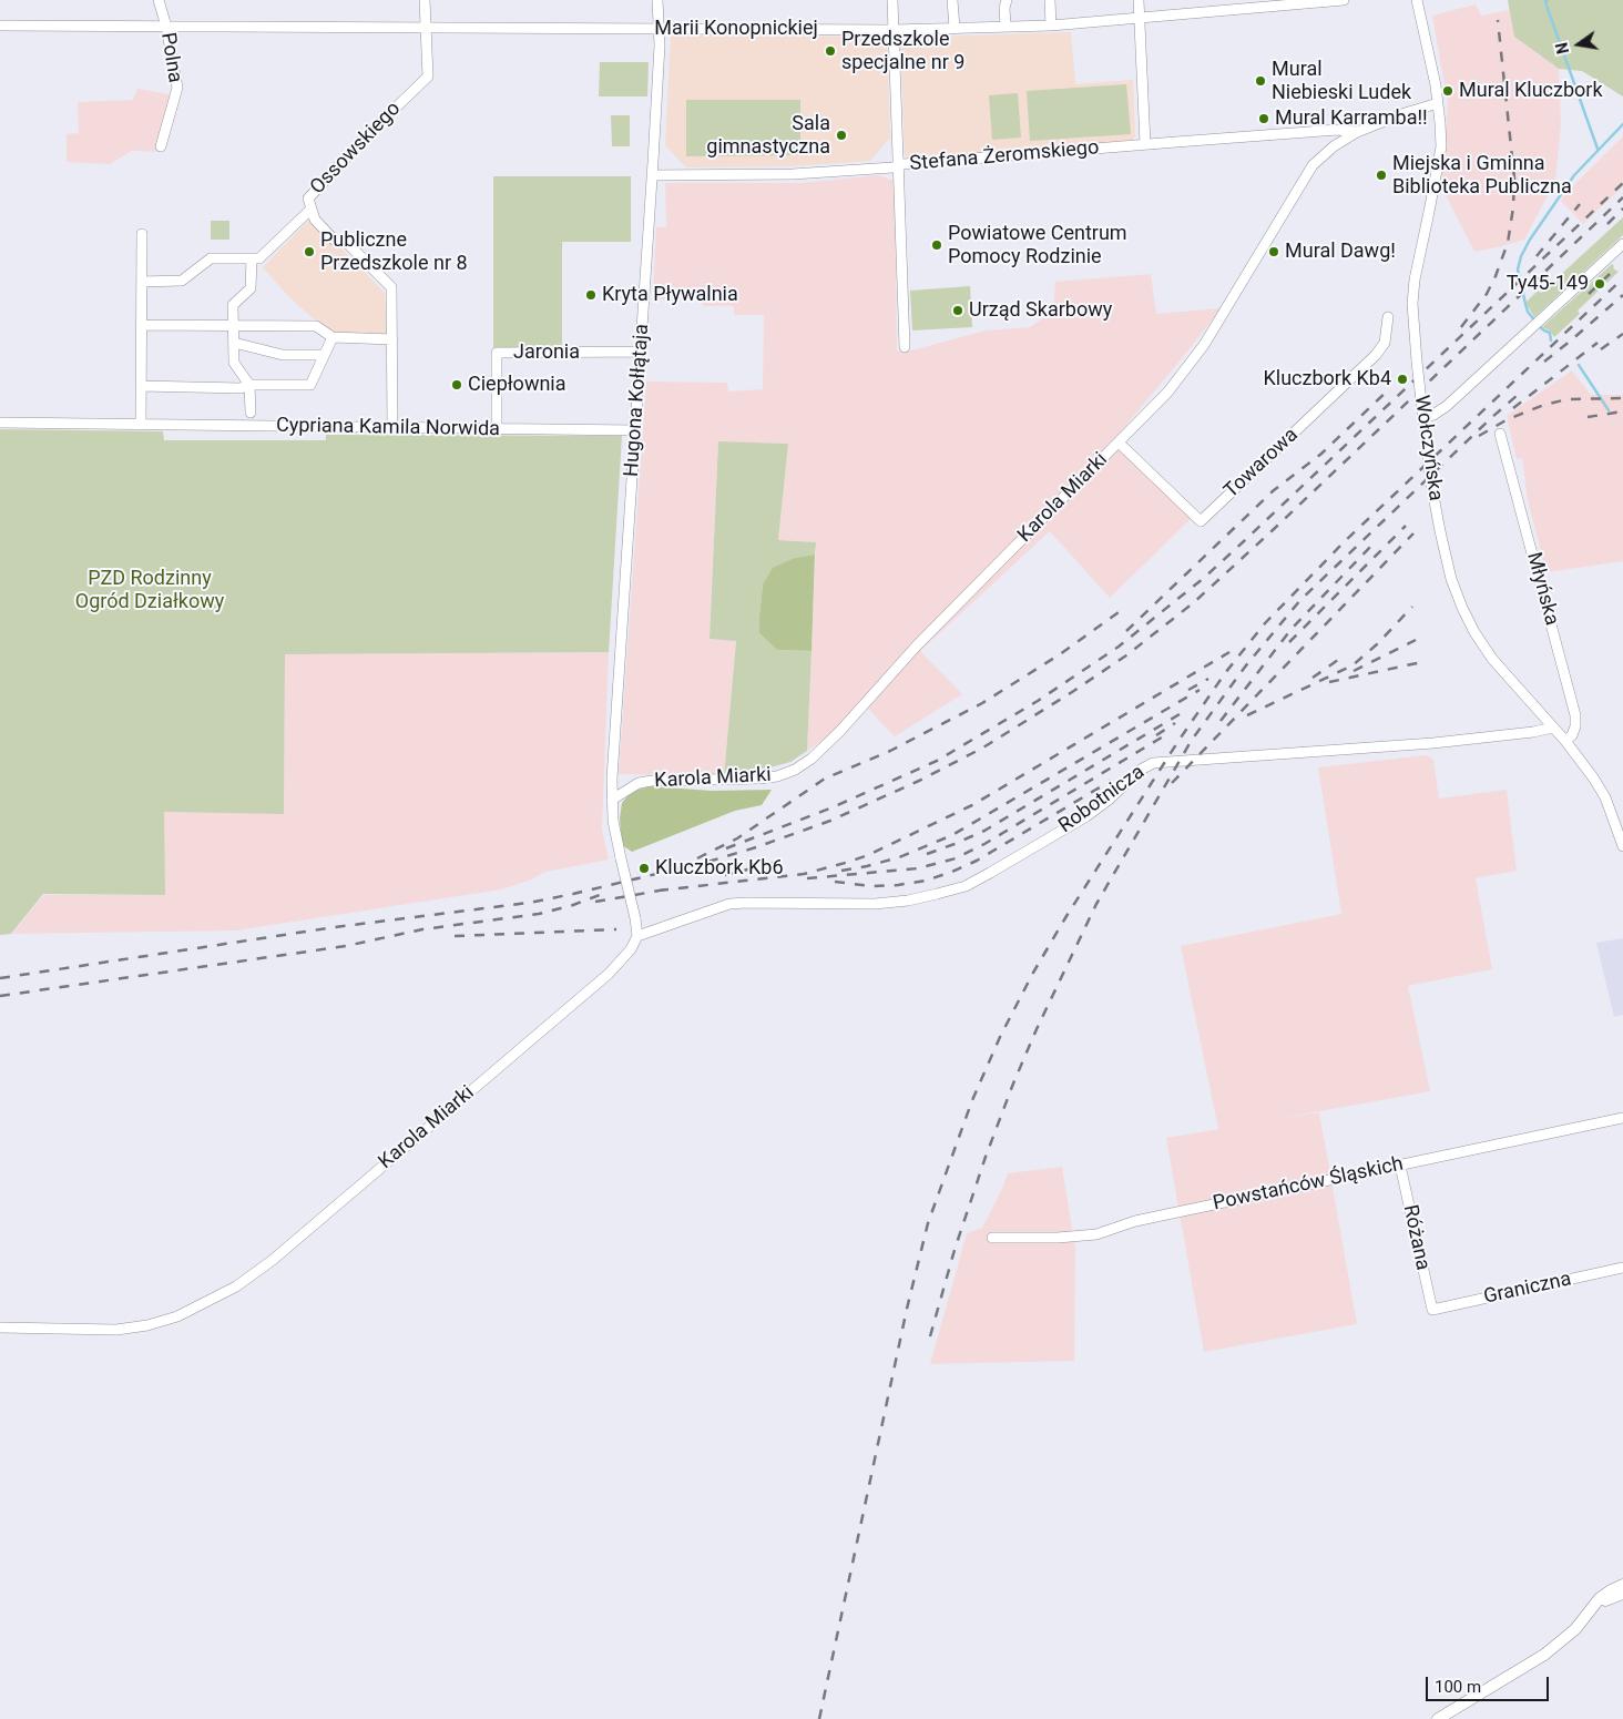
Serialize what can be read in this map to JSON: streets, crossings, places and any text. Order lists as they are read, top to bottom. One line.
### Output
{"streets":{"street":["Marii Konopnickiej","Polna","Ossowskiego","Stefana Żeromskiego","Jaronia","Hugona Kołłątaja","Cypriana Kamila Norwida","Wołczyńska","Towarowa","Karola Miarki","Młyńska","Robotnicza","Powstańców Śląskich","Różana","Graniczna"]},"crossings":[["Marii Konopnickiej","Ossowskiego"],["Marii Konopnickiej","Hugona Kołłątaja"],["Ossowskiego","Cypriana Kamila Norwida"],["Stefana Żeromskiego","Hugona Kołłątaja"],["Stefana Żeromskiego","Karola Miarki"],["Jaronia","Hugona Kołłątaja"],["Jaronia","Cypriana Kamila Norwida"],["Hugona Kołłątaja","Cypriana Kamila Norwida"],["Hugona Kołłątaja","Karola Miarki"],["Wołczyńska","Karola Miarki"],["Wołczyńska","Młyńska"],["Wołczyńska","Robotnicza"],["Towarowa","Karola Miarki"],["Karola Miarki","Robotnicza"],["Powstańców Śląskich","Różana"],["Różana","Graniczna"]],"parks":["PZD Rodzinny Ogród Działkowy"],"places":["Przedszkole specjalne nr 9","Mural Niebieski Ludek","Mural Kluczbork","Mural Karramba!!","Sala gimnastyczna","Miejska i Gminna Biblioteka Publiczna","Powiatowe Centrum Pomocy Rodzinie","Publiczne Przedszkole nr 8","Mural Dawg!","Ty45-149","Kryta Pływalnia","Urząd Skarbowy","Kluczbork Kb4","Ciepłownia","Kluczbork Kb6"],"scale_bar":"100 m","north":"left"}
